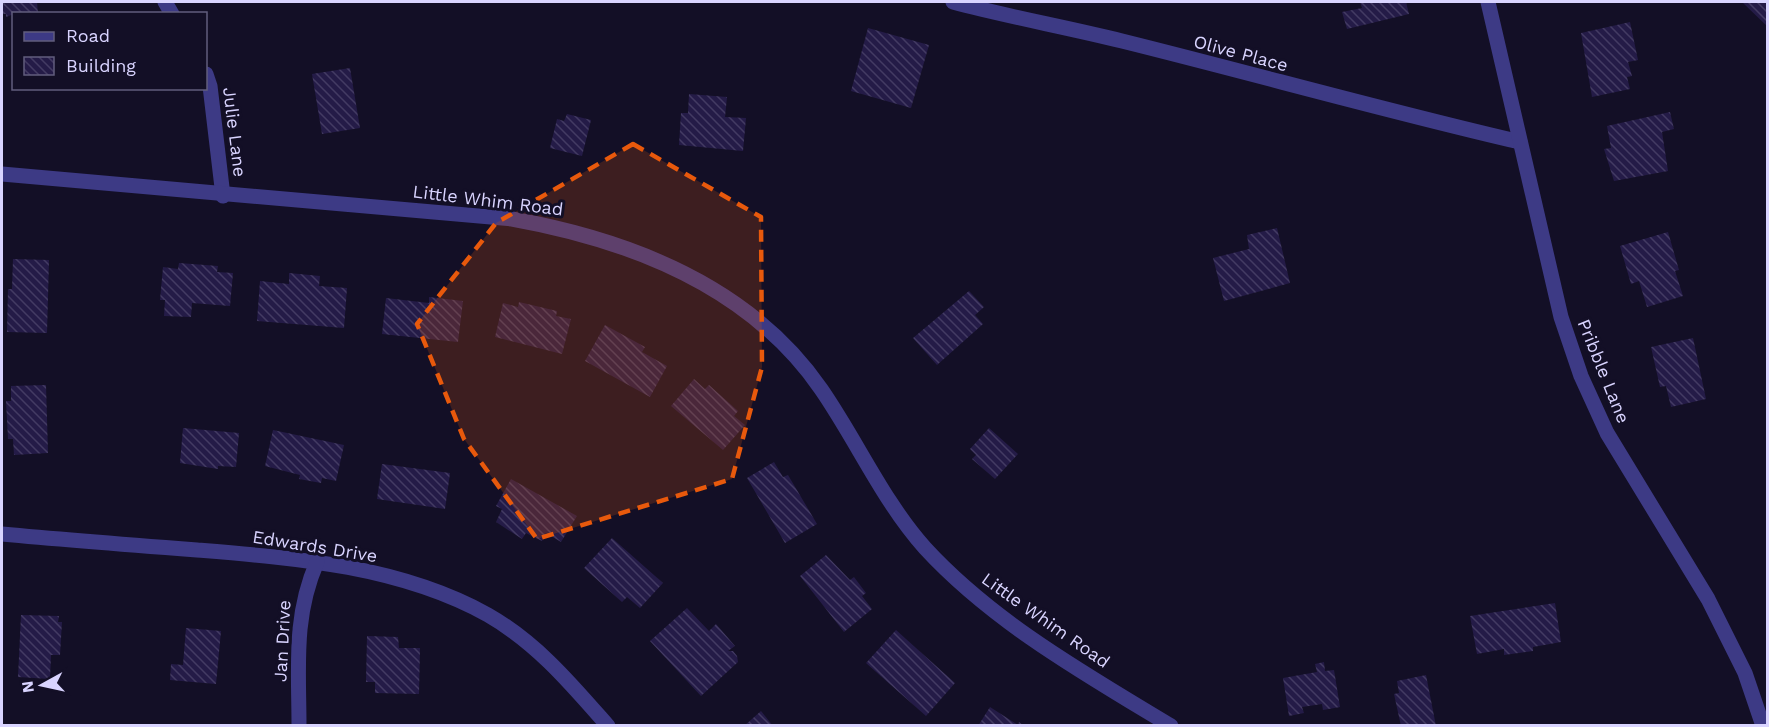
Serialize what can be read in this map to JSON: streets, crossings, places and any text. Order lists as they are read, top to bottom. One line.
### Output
{"streets":{"street":["Olive Place","Julie Lane","Little Whim Road","Pribble Lane","Edwards Drive","Jan Drive"]},"crossings":[["Olive Place","Pribble Lane"],["Julie Lane","Little Whim Road"],["Edwards Drive","Jan Drive"]],"legend":["Road","Building"],"north":"left"}
